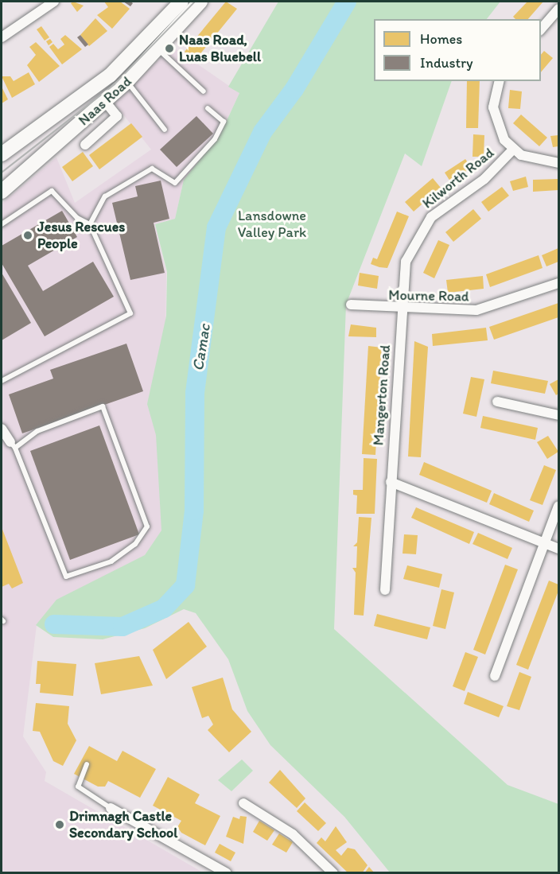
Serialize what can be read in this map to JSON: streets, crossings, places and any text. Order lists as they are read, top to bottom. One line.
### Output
{"streets":{"main road":["Naas Road"],"street":["Kilworth Road","Mourne Road","Mangerton Road"]},"crossings":[["Kilworth Road","Mourne Road"],["Kilworth Road","Mangerton Road"],["Mourne Road","Mangerton Road"]],"water":["Camac"],"parks":["Lansdowne Valley Park"],"places":["Naas Road, Luas Bluebell","Jesus Rescues People","Drimnagh Castle Secondary School"],"legend":["Homes","Industry"]}
